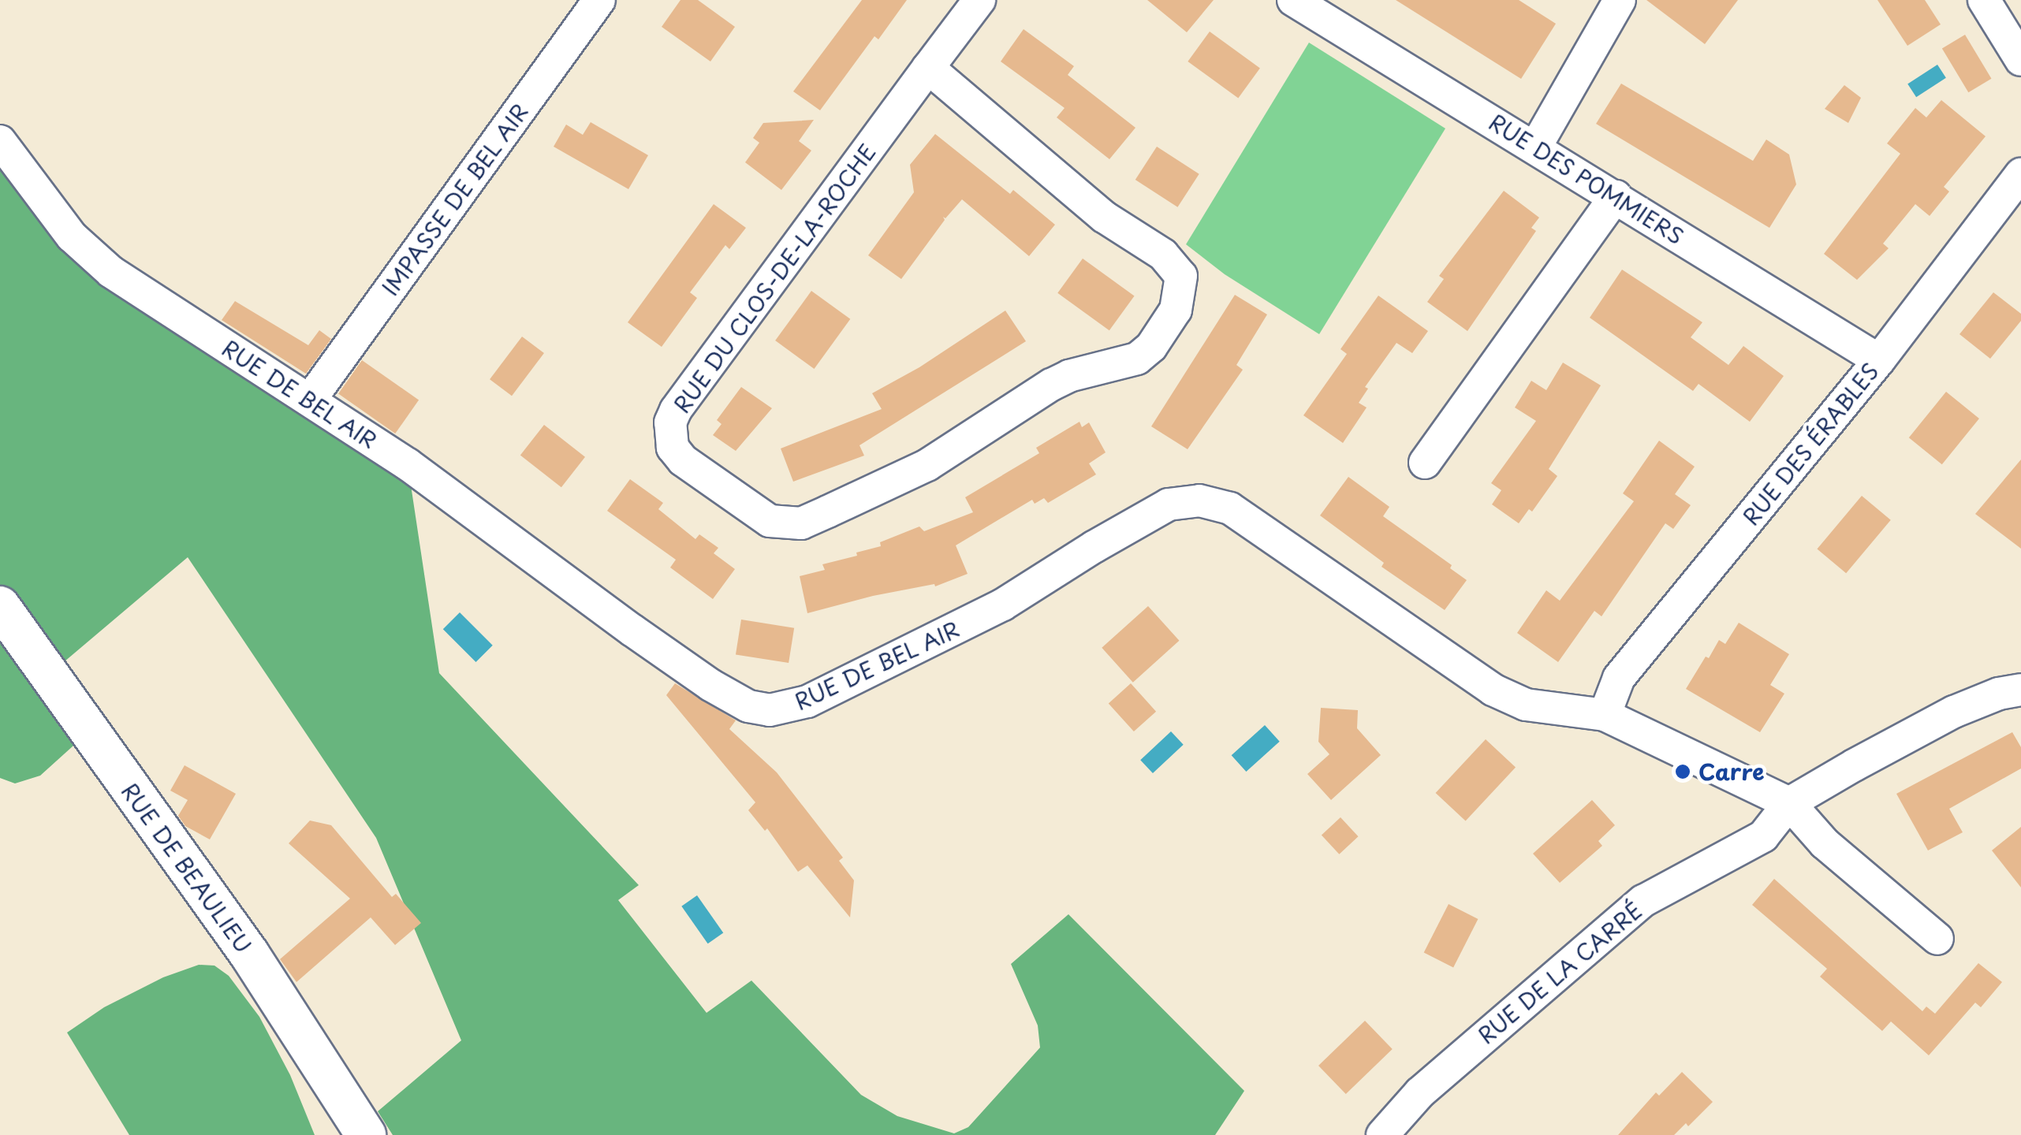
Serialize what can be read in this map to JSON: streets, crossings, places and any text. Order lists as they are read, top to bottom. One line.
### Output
{"streets":{"street":["RUE DES POMMIERS","IMPASSE DE BEL AIR","RUE DU CLOS-DE-LA-ROCHE","RUE DE BEL AIR","RUE DES ÉRABLES","RUE DE BEAULIEU","RUE DE LA CARRÉ"]},"crossings":[["RUE DES POMMIERS","RUE DES ÉRABLES"],["IMPASSE DE BEL AIR","RUE DE BEL AIR"],["RUE DE BEL AIR","RUE DES ÉRABLES"],["RUE DE BEL AIR","RUE DE LA CARRÉ"]],"places":["Carre"]}
